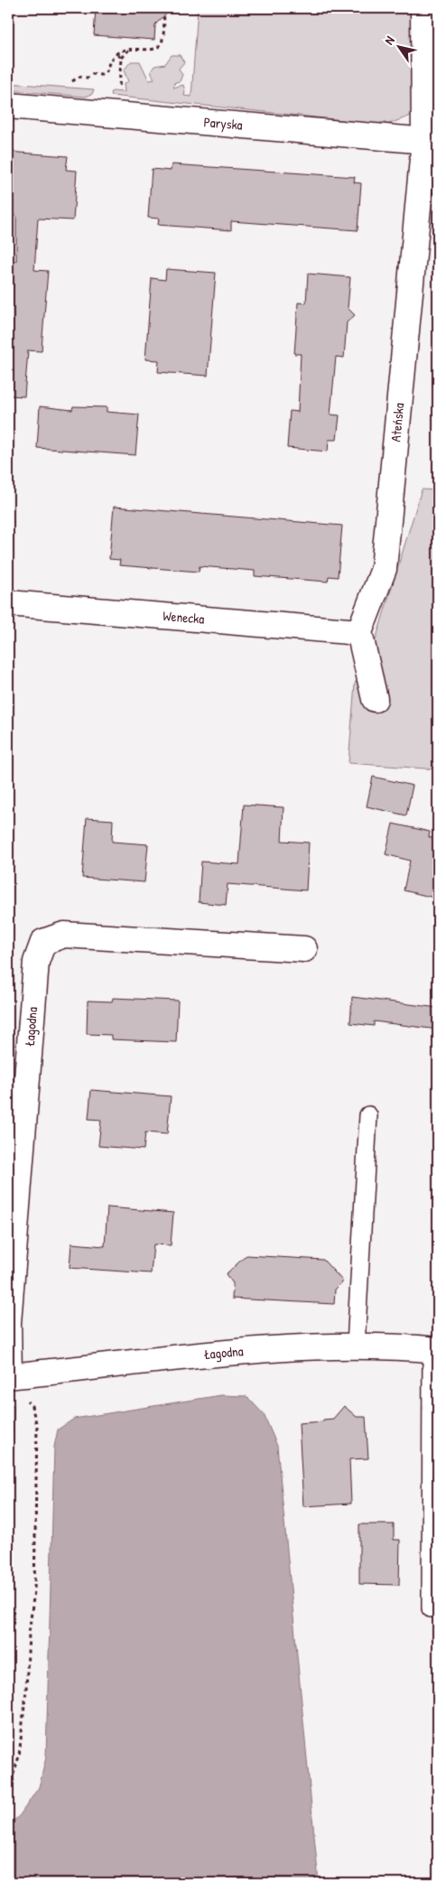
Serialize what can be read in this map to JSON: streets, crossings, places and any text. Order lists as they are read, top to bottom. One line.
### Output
{"streets":{"street":["Paryska","Ateńska","Wenecka","Łagodna"]},"crossings":[["Paryska","Ateńska"],["Ateńska","Wenecka"]],"north":"top left"}
